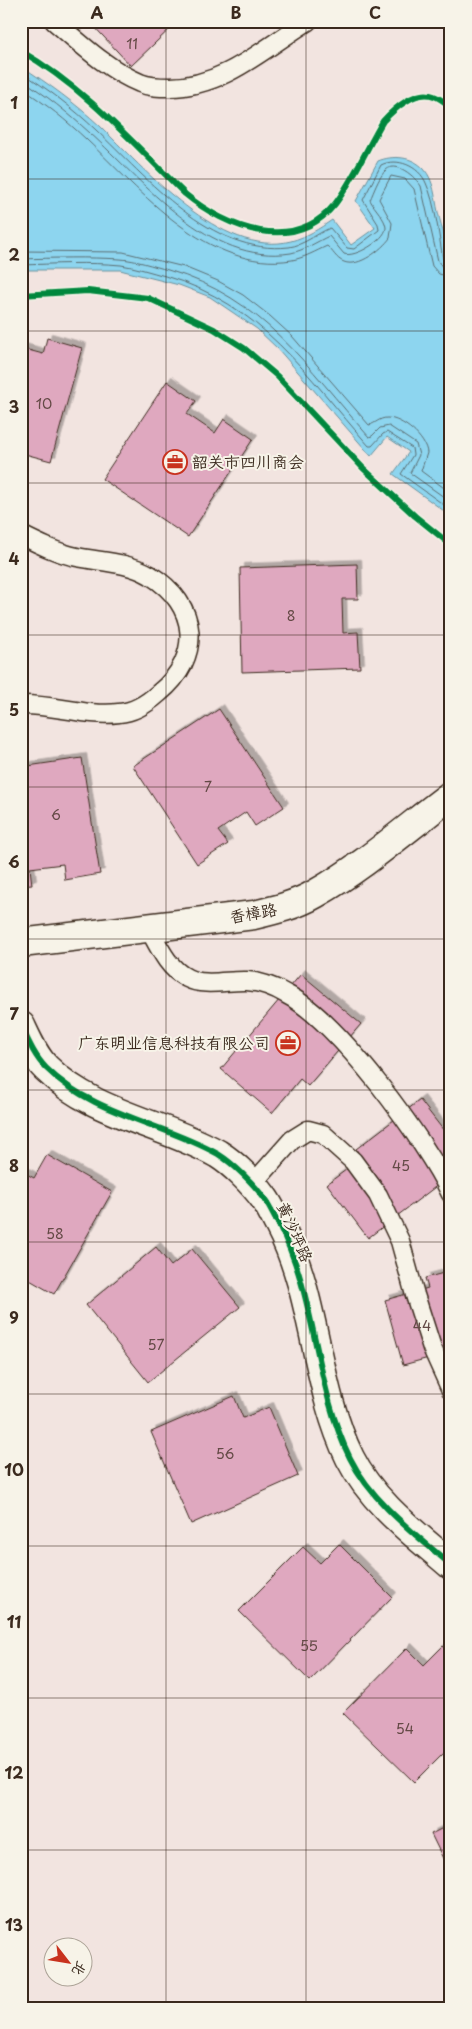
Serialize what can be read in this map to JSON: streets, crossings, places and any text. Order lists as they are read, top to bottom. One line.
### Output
{"streets":{"street":["香樟路","黄沙坪路"]},"places":{"office":["韶关市四川商会","广东明业信息科技有限公司"]},"house_numbers":["11","10","8","7","6","45","58","44","57","56","55","54"],"north":"bottom right","grid":{"columns":["A","B","C"],"rows":["1","2","3","4","5","6","7","8","9","10","11","12","13"]}}
